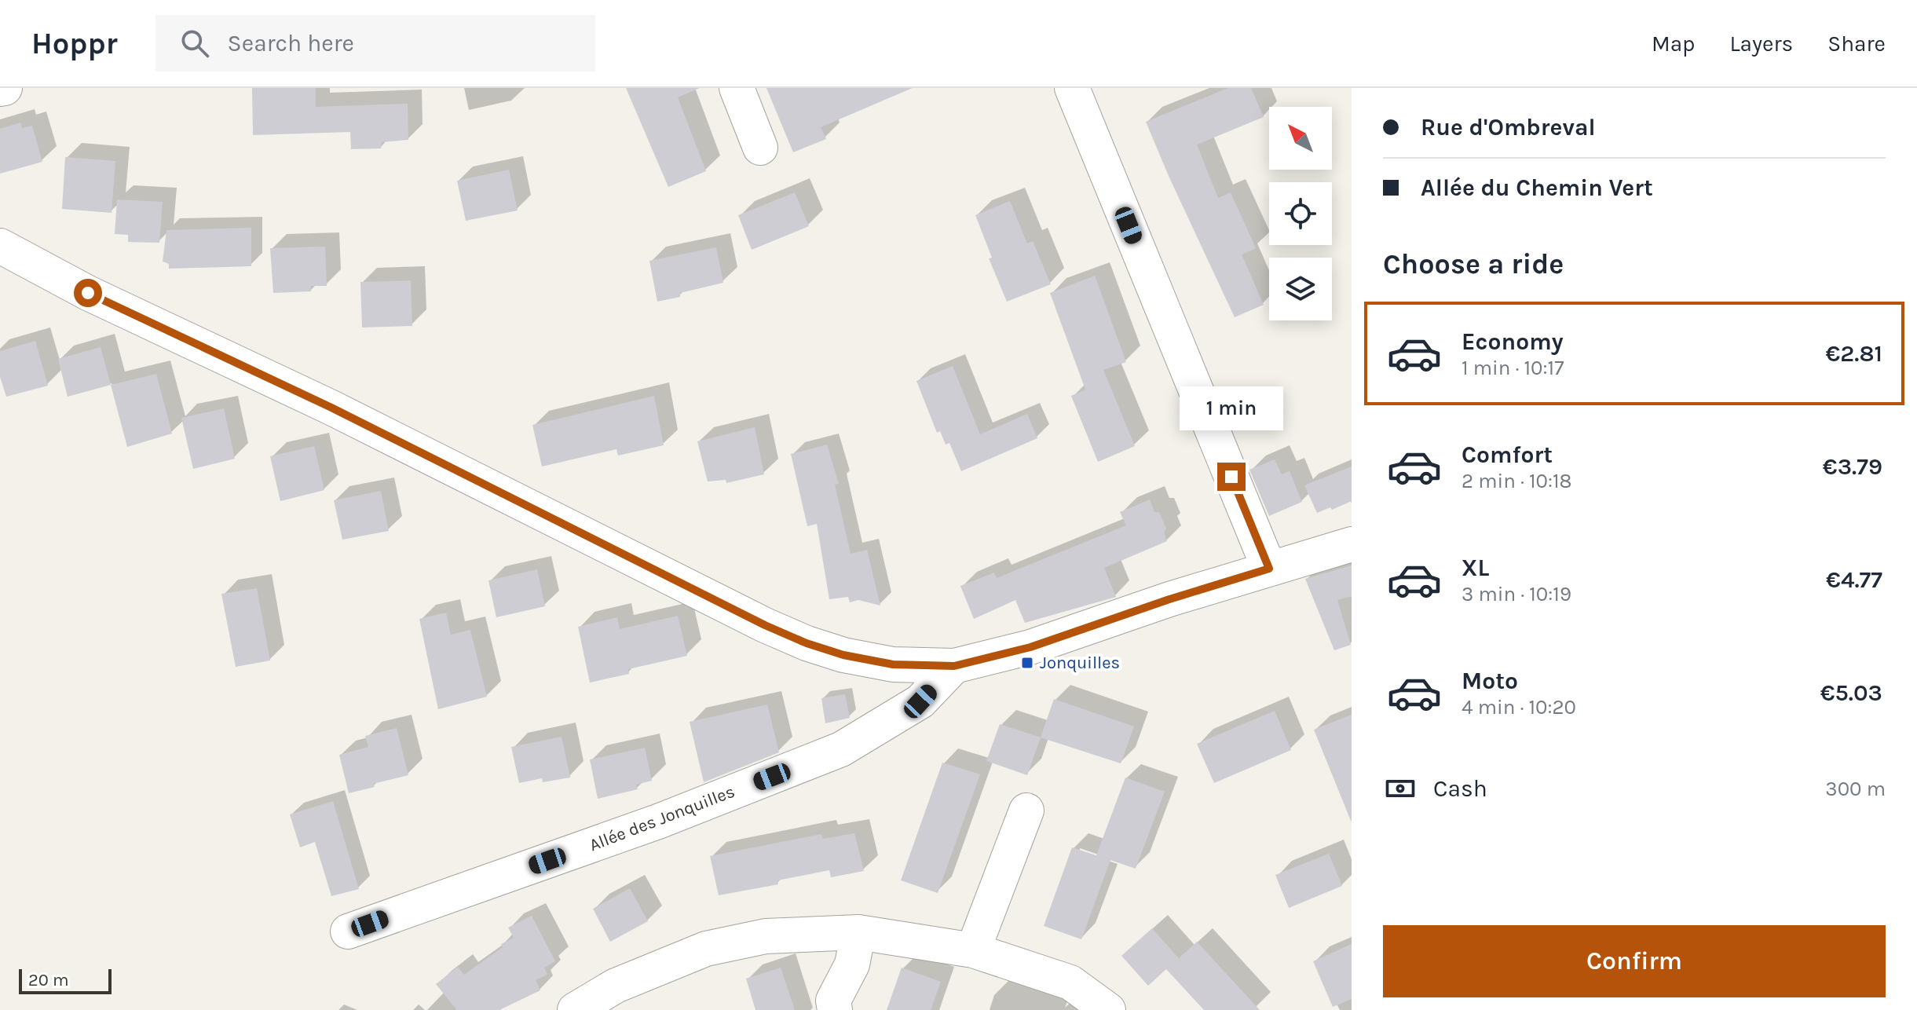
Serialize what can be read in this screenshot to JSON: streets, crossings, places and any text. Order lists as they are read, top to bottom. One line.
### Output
{"streets":{"street":["Allée des Jonquilles"]},"places":{"transit":["Jonquilles"]},"scale_bar":"20 m","north":"top left","page":{"header":"Hoppr","search":"Search here","nav":["Map","Layers","Share"],"banner":["Rue d'Ombreval","Allée du Chemin Vert"],"heading":"Choose a ride","list":[{"name":"Economy","note":"1 min · 10:17","value":"€2.81"},{"name":"Comfort","note":"2 min · 10:18","value":"€3.79"},{"name":"XL","note":"3 min · 10:19","value":"€4.77"},{"name":"Moto","note":"4 min · 10:20","value":"€5.03"}],"bubble":"1 min","pay":["Cash","300 m"],"buttons":"Confirm","scale":"20 m"}}
